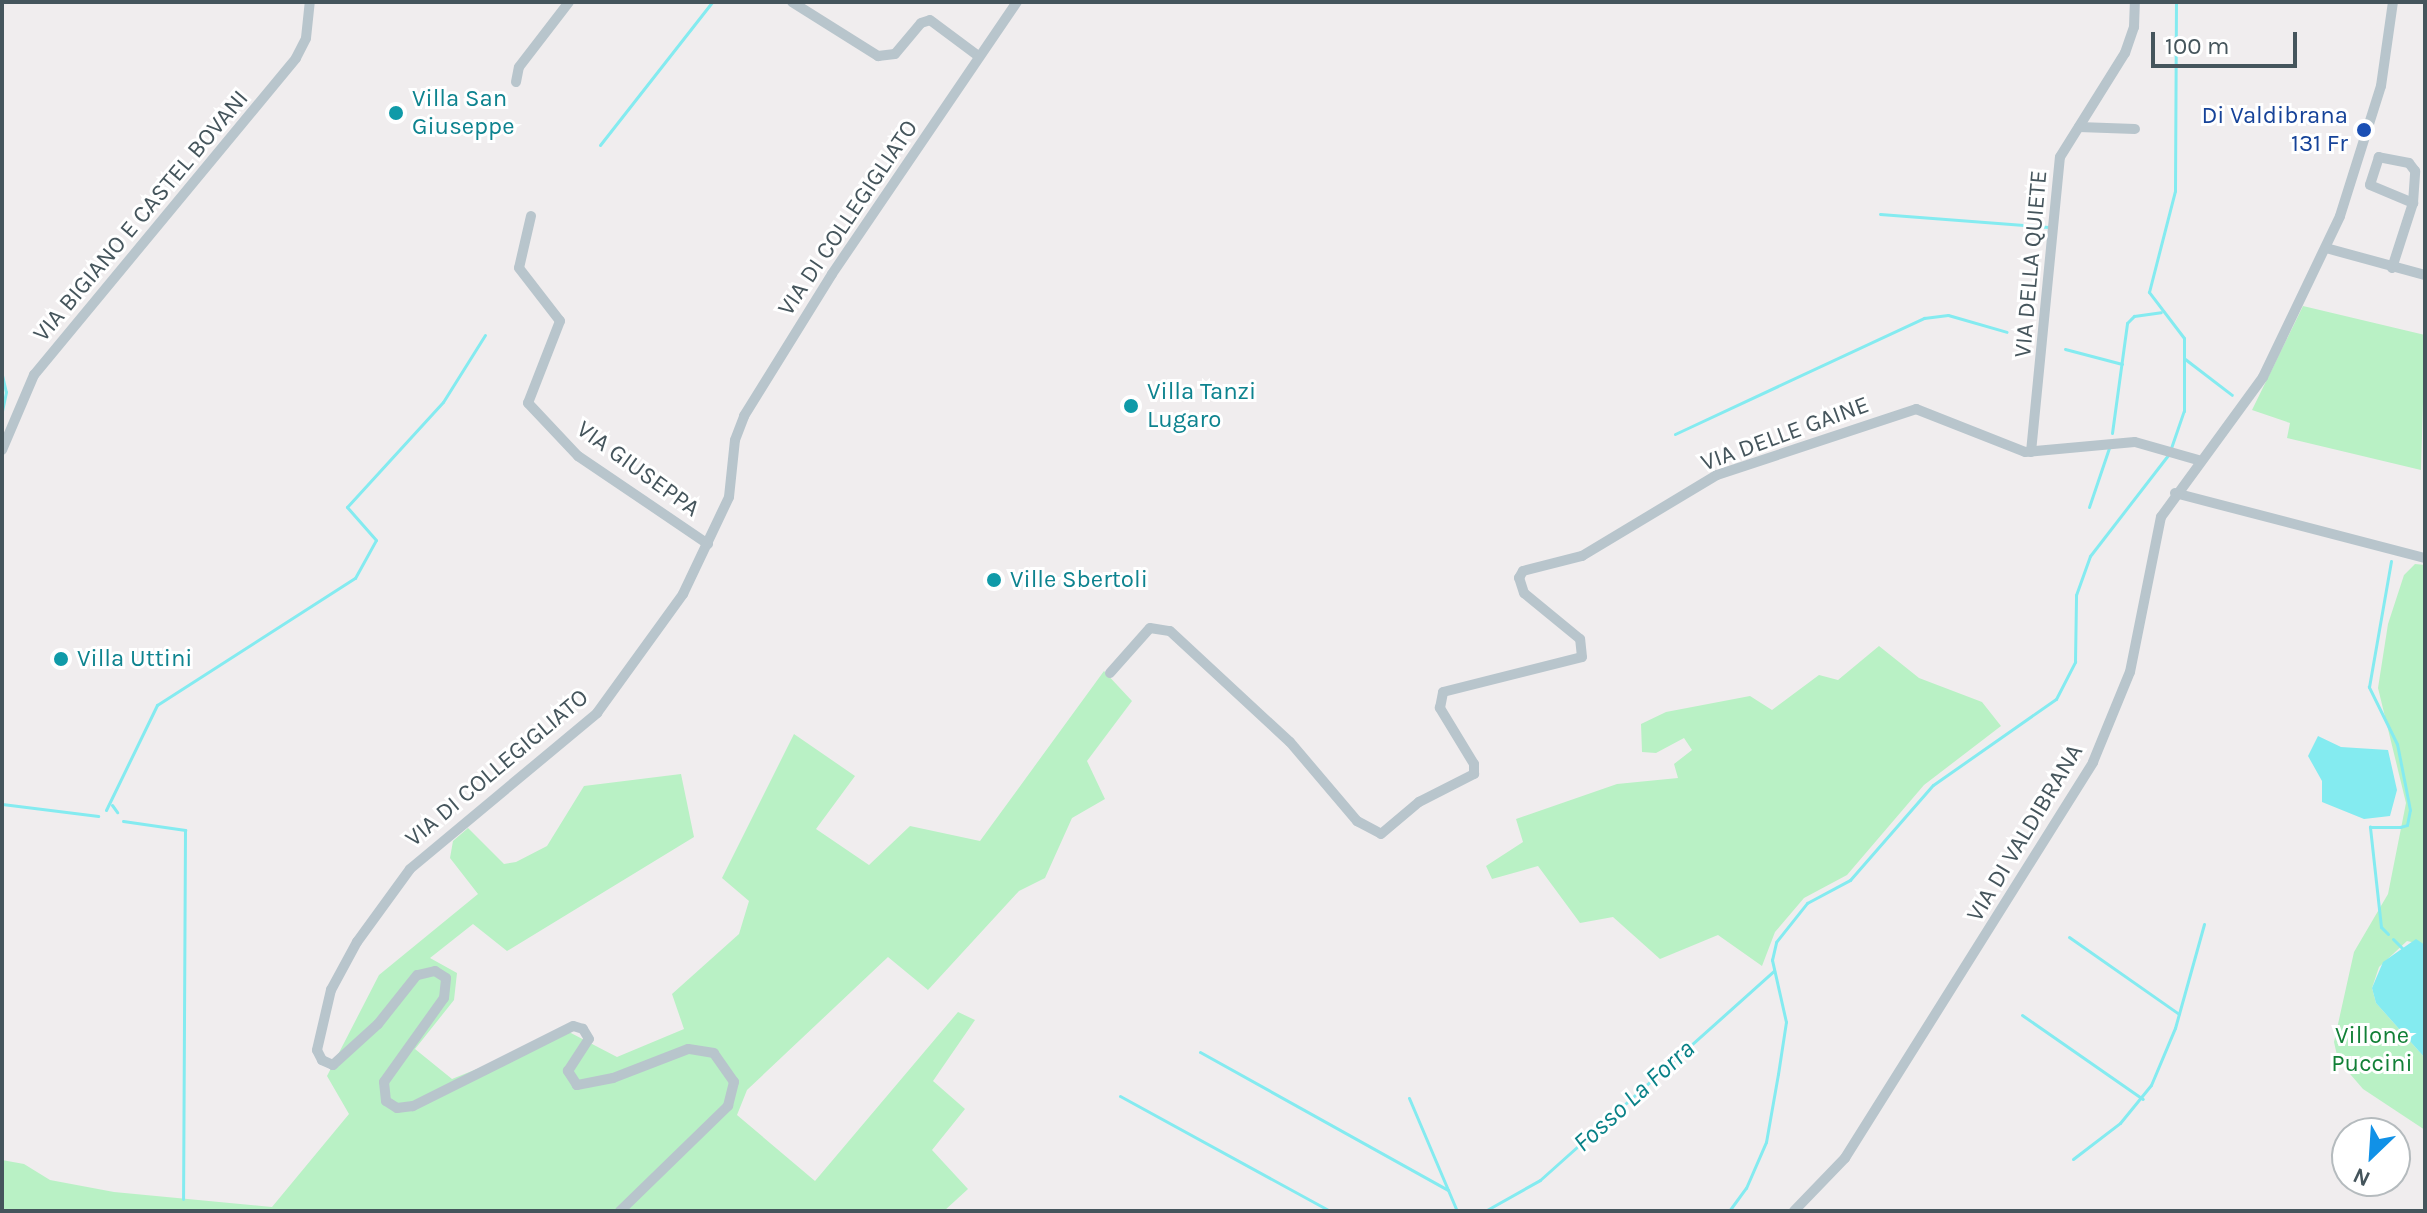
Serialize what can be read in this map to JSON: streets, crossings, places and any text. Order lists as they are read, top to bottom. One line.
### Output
{"streets":{"street":["VIA BIGIANO E CASTEL BOVANI","VIA DI COLLEGIGLIATO","VIA DELLA QUIETE","VIA DELLE GAINE","VIA GIUSEPPA","VIA DI VALDIBRANA"]},"crossings":[["VIA DI COLLEGIGLIATO","VIA GIUSEPPA"],["VIA DELLA QUIETE","VIA DELLE GAINE"],["VIA DELLE GAINE","VIA DI VALDIBRANA"]],"water":["Fosso La Forra"],"parks":["Villone Puccini"],"places":["Villa San Giuseppe","Di Valdibrana 131 Fr","Villa Tanzi Lugaro","Ville Sbertoli","Villa Uttini"],"scale_bar":"100 m","north":"bottom left"}
